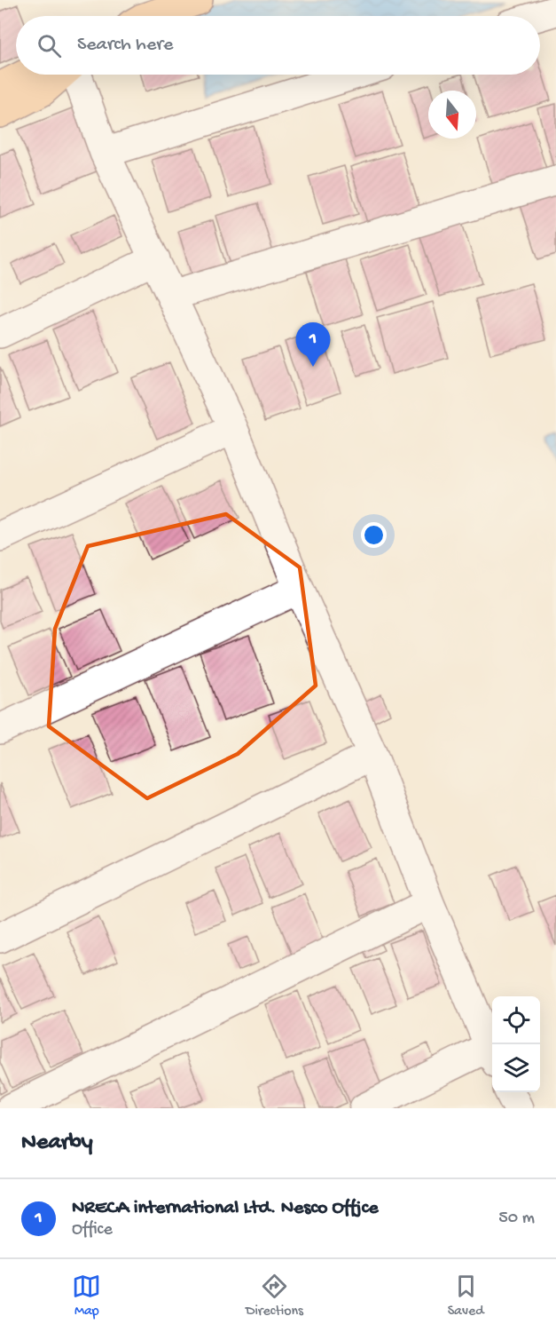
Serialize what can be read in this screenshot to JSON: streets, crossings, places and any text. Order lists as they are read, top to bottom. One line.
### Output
{"north":"bottom","page":{"search":"Search here","pins":"1","heading":"Nearby","list":[{"mark":"1","name":"NRECA international Ltd. Nesco Offjce","note":"Office","value":"50 m"}],"nav":["Map","Directions","Saved"]}}
